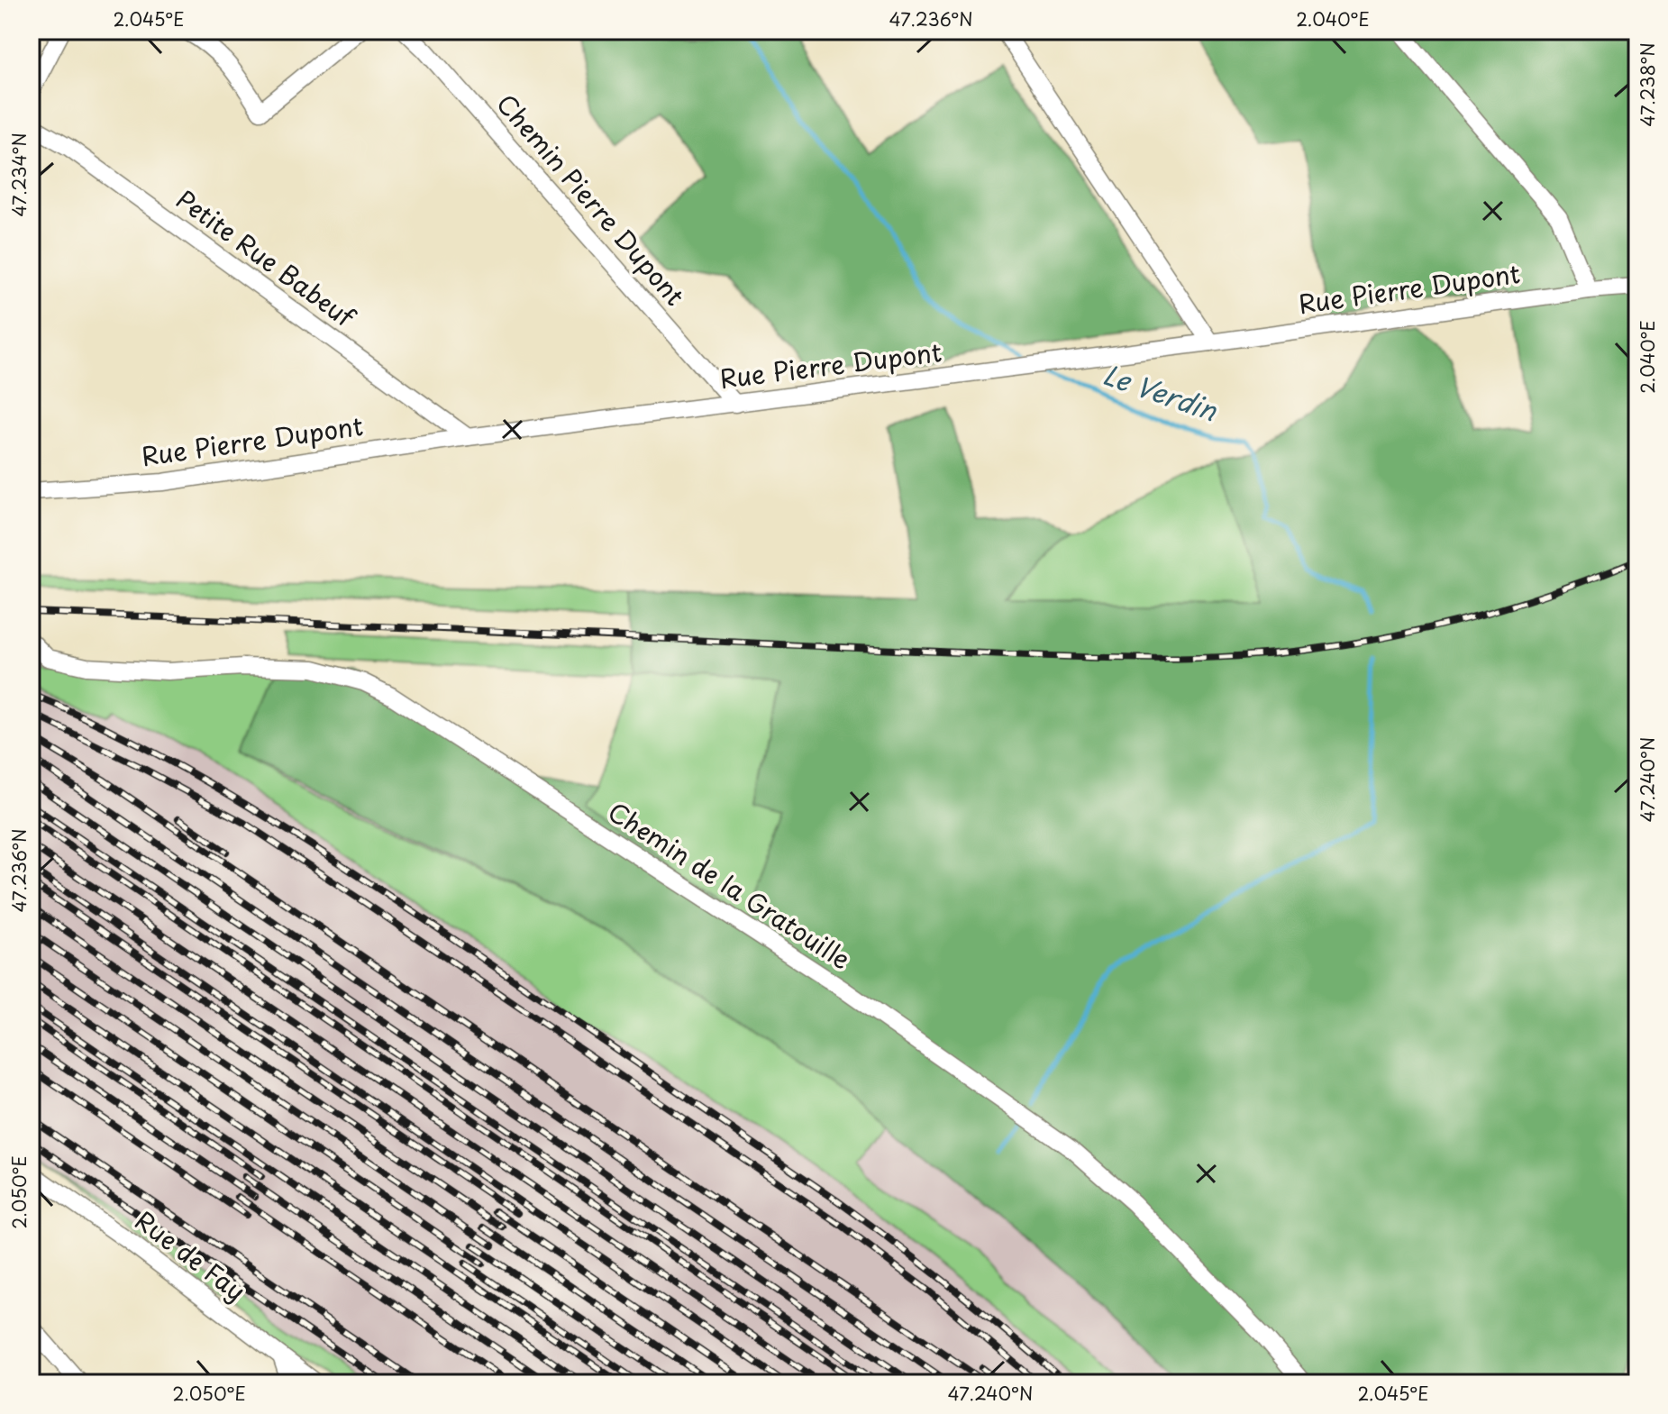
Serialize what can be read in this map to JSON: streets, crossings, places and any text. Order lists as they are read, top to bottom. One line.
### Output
{"streets":{"street":["Chemin Pierre Dupont","Petite Rue Babeuf","Rue Pierre Dupont","Chemin de la Gratouille","Rue de Fay"]},"crossings":[["Chemin Pierre Dupont","Rue Pierre Dupont"],["Petite Rue Babeuf","Rue Pierre Dupont"]],"water":["Le Verdin"],"coordinates":["2.045°E","47.236°N","2.040°E","47.238°N","47.234°N","47.240°N","2.050°E"]}
